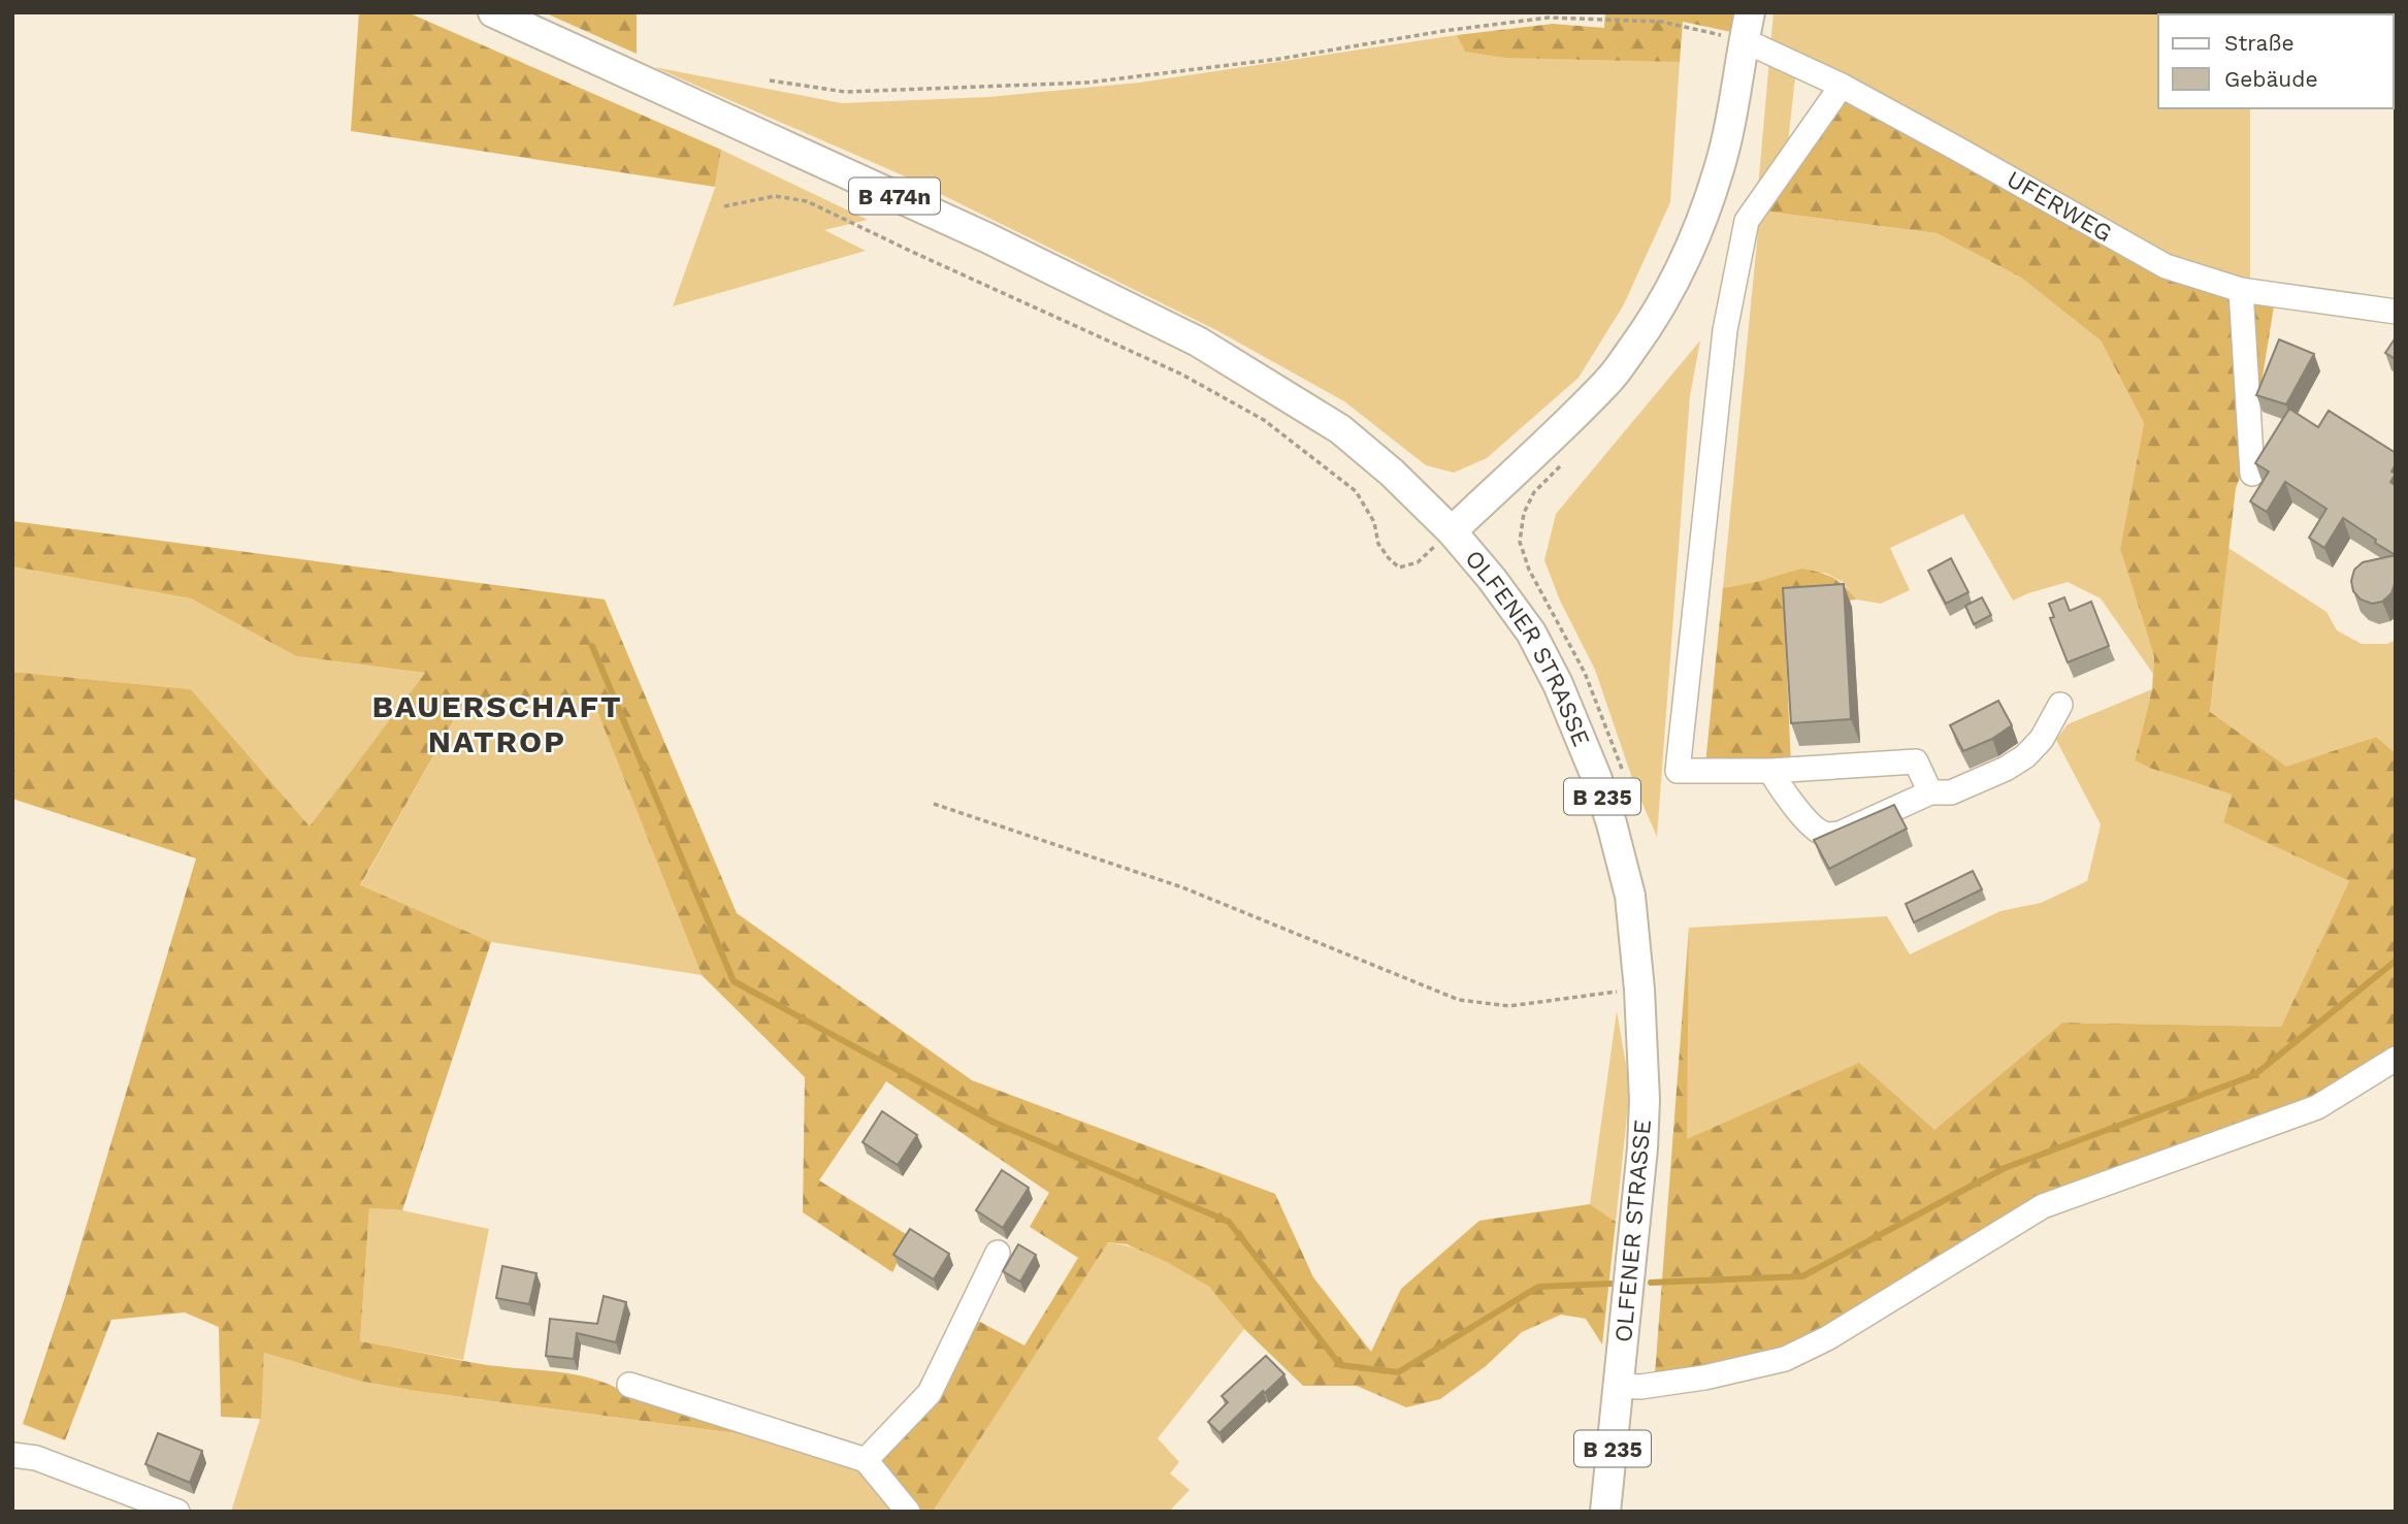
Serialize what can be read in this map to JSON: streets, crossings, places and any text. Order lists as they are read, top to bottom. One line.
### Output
{"streets":{"main road":["B 474n","OLFENER STRASSE","B 235"],"street":["UFERWEG"]},"crossings":[["B 474n","OLFENER STRASSE"],["UFERWEG","OLFENER STRASSE"]],"districts":["BAUERSCHAFT NATROP"],"legend":["Straße","Gebäude"]}
